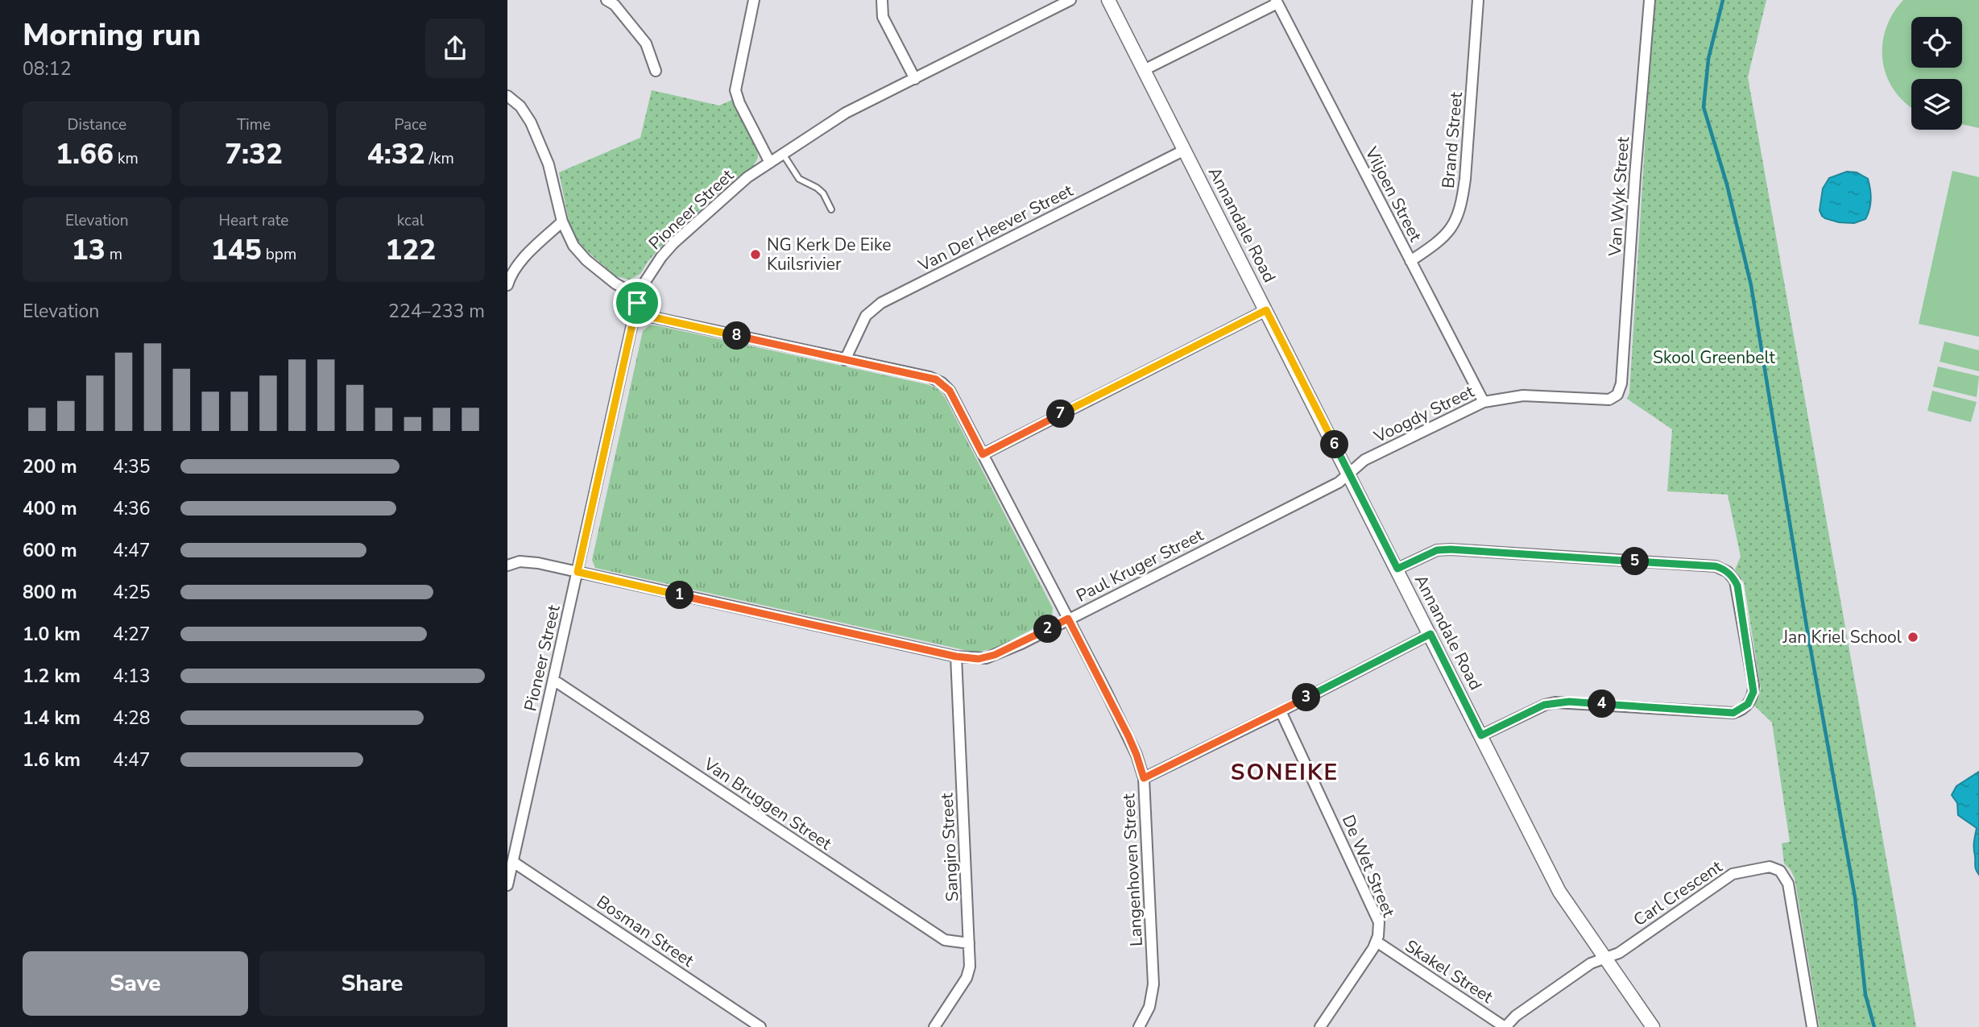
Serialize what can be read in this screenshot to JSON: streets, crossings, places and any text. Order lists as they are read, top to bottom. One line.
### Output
{"streets":{"street":["Brand Street","Viljoen Street","Van Wyk Street","Pioneer Street","Annandale Road","Van Der Heever Street","Voogdy Street","Paul Kruger Street","Van Bruggen Street","Sangiro Street","De Wet Street","Langenhoven Street","Carl Crescent","Bosman Street","Skakel Street"]},"crossings":[["Brand Street","Viljoen Street"],["Viljoen Street","Voogdy Street"],["Van Wyk Street","Voogdy Street"],["Pioneer Street","Paul Kruger Street"],["Pioneer Street","Van Bruggen Street"],["Pioneer Street","Langenhoven Street"],["Pioneer Street","Bosman Street"],["Annandale Road","Van Der Heever Street"],["Annandale Road","Voogdy Street"],["Annandale Road","Paul Kruger Street"],["Annandale Road","Carl Crescent"],["Van Der Heever Street","Langenhoven Street"],["Voogdy Street","Paul Kruger Street"],["Paul Kruger Street","Sangiro Street"],["Paul Kruger Street","Langenhoven Street"],["Van Bruggen Street","Sangiro Street"],["De Wet Street","Skakel Street"]],"districts":["SONEIKE"],"parks":["Skool Greenbelt"],"places":["NG Kerk De Eike Kuilsrivier","Jan Kriel School"],"page":{"heading":["Morning run","08:12"],"stats":[["Distance","1.66 km"],["Time","7:32"],["Pace","4:32 /km"],["Elevation","13 m"],["Heart rate","145 bpm"],["kcal","122"]],"chart":["Elevation","224–233 m"],"pins":["8","7","6","5","1","2","3","4"],"list":[{"name":"200 m","note":"4:35"},{"name":"400 m","note":"4:36"},{"name":"600 m","note":"4:47"},{"name":"800 m","note":"4:25"},{"name":"1.0 km","note":"4:27"},{"name":"1.2 km","note":"4:13"},{"name":"1.4 km","note":"4:28"},{"name":"1.6 km","note":"4:47"}],"buttons":["Save","Share"]}}
